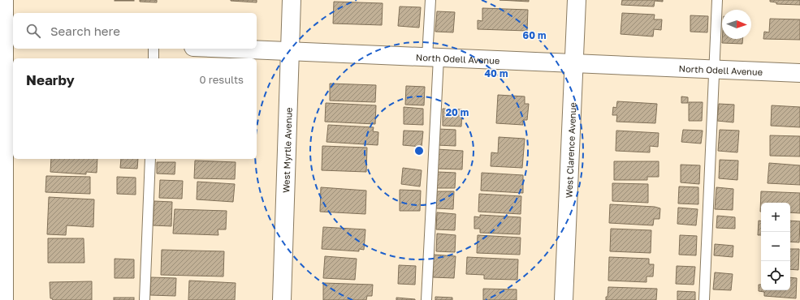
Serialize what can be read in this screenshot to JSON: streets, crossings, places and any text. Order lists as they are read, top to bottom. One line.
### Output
{"streets":{"street":["North Odell Avenue","West Myrtle Avenue","West Clarence Avenue"]},"crossings":[["North Odell Avenue","West Myrtle Avenue"],["North Odell Avenue","West Clarence Avenue"]],"north":"right","page":{"search":"Search here","heading":["Nearby","0 results"],"map_buttons":["+","−"]},"rings":["60 m","40 m","20 m"]}
